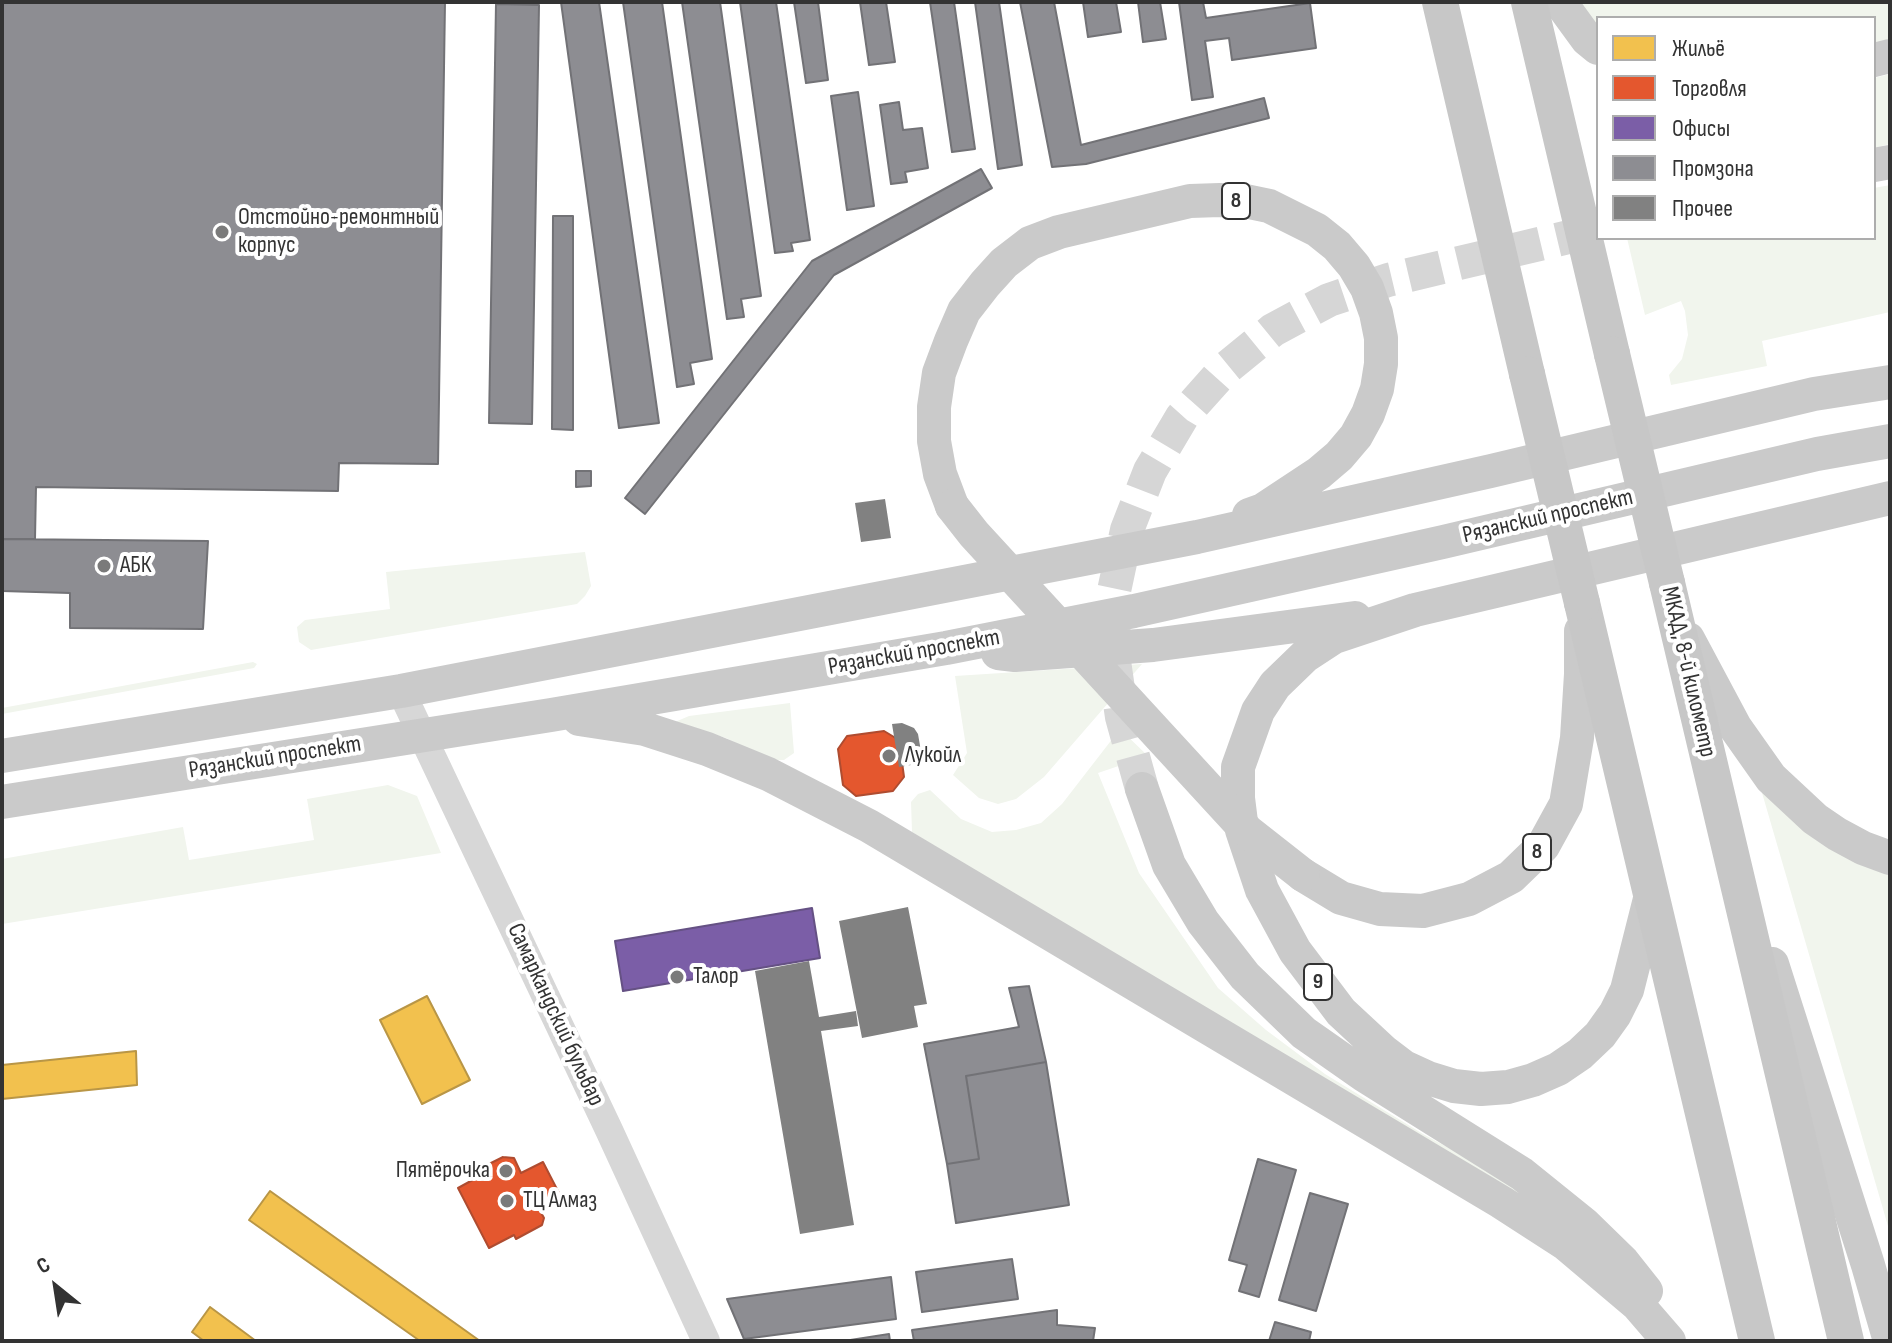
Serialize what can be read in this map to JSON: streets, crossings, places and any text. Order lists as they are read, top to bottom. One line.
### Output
{"streets":{"highway":["МКАД, 8-й километр"],"main road":["8","Рязанский проспект","9"],"street":["Самаркандский бульвар"]},"crossings":[["8","Рязанский проспект"],["Рязанский проспект","Самаркандский бульвар"]],"places":["Отстойно-ремонтный корпус","АБК","Лукойл","Талор","Пятёрочка","ТЦ Алмаз"],"legend":["Жильё","Торговля","Офисы","Промзона","Прочее"],"north":"top left"}
